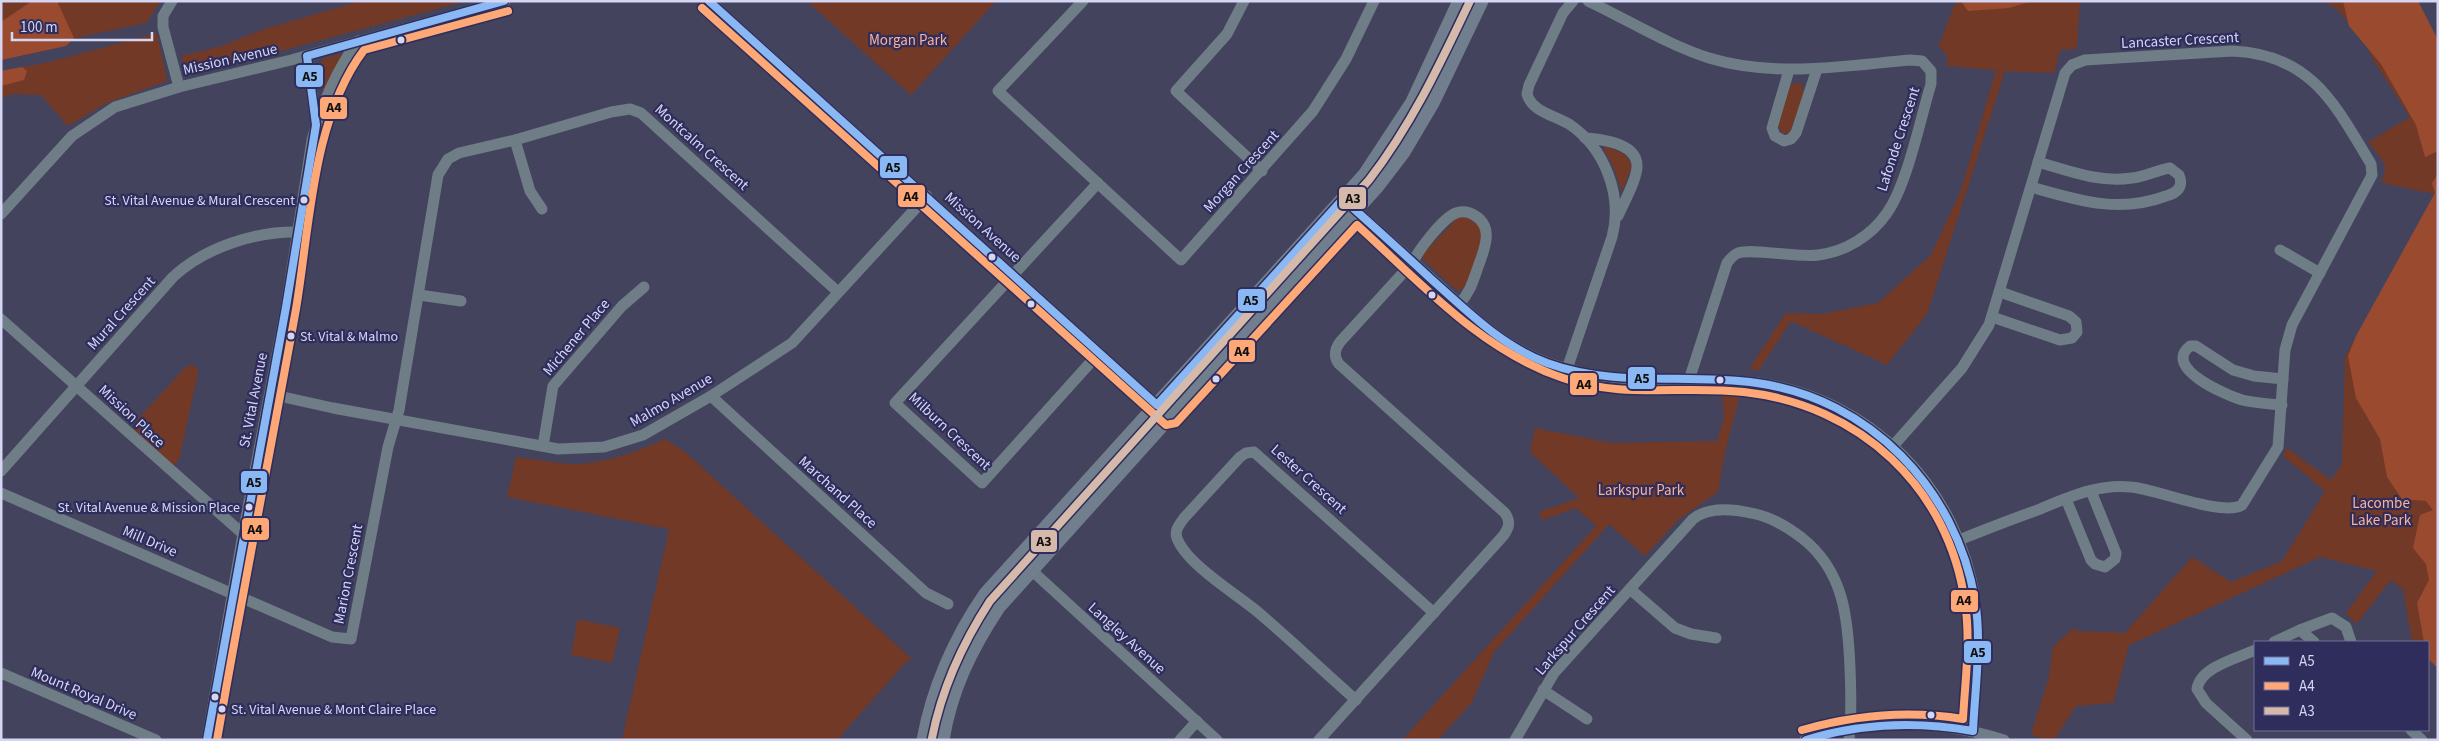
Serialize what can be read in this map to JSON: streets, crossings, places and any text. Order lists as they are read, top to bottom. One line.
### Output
{"streets":{"street":["Lancaster Crescent","Mission Avenue","Lafonde Crescent","Montcalm Crescent","Morgan Crescent","Mural Crescent","Michener Place","St. Vital Avenue","Malmo Avenue","Mission Place","Milburn Crescent","Lester Crescent","Marchand Place","Mill Drive","Marion Crescent","Larkspur Crescent","Langley Avenue","Mount Royal Drive"]},"crossings":[["Mission Avenue","St. Vital Avenue"],["Mission Avenue","Malmo Avenue"],["Mission Avenue","Milburn Crescent"],["Montcalm Crescent","Malmo Avenue"],["Montcalm Crescent","Marion Crescent"],["Mural Crescent","St. Vital Avenue"],["Mural Crescent","Mission Place"],["Michener Place","Malmo Avenue"],["St. Vital Avenue","Malmo Avenue"],["St. Vital Avenue","Mission Place"],["St. Vital Avenue","Mill Drive"],["St. Vital Avenue","Marion Crescent"],["Malmo Avenue","Marchand Place"],["Malmo Avenue","Marion Crescent"],["Mill Drive","Marion Crescent"]],"parks":["Morgan Park","Larkspur Park","Lacombe Lake Park"],"places":["St. Vital Avenue & Mural Crescent","St. Vital & Malmo","St. Vital Avenue & Mission Place","St. Vital Avenue & Mont Claire Place"],"lines":["transit line A5","transit line A3","transit line A4"],"legend":["A5","A4","A3"],"scale_bar":"100 m"}
